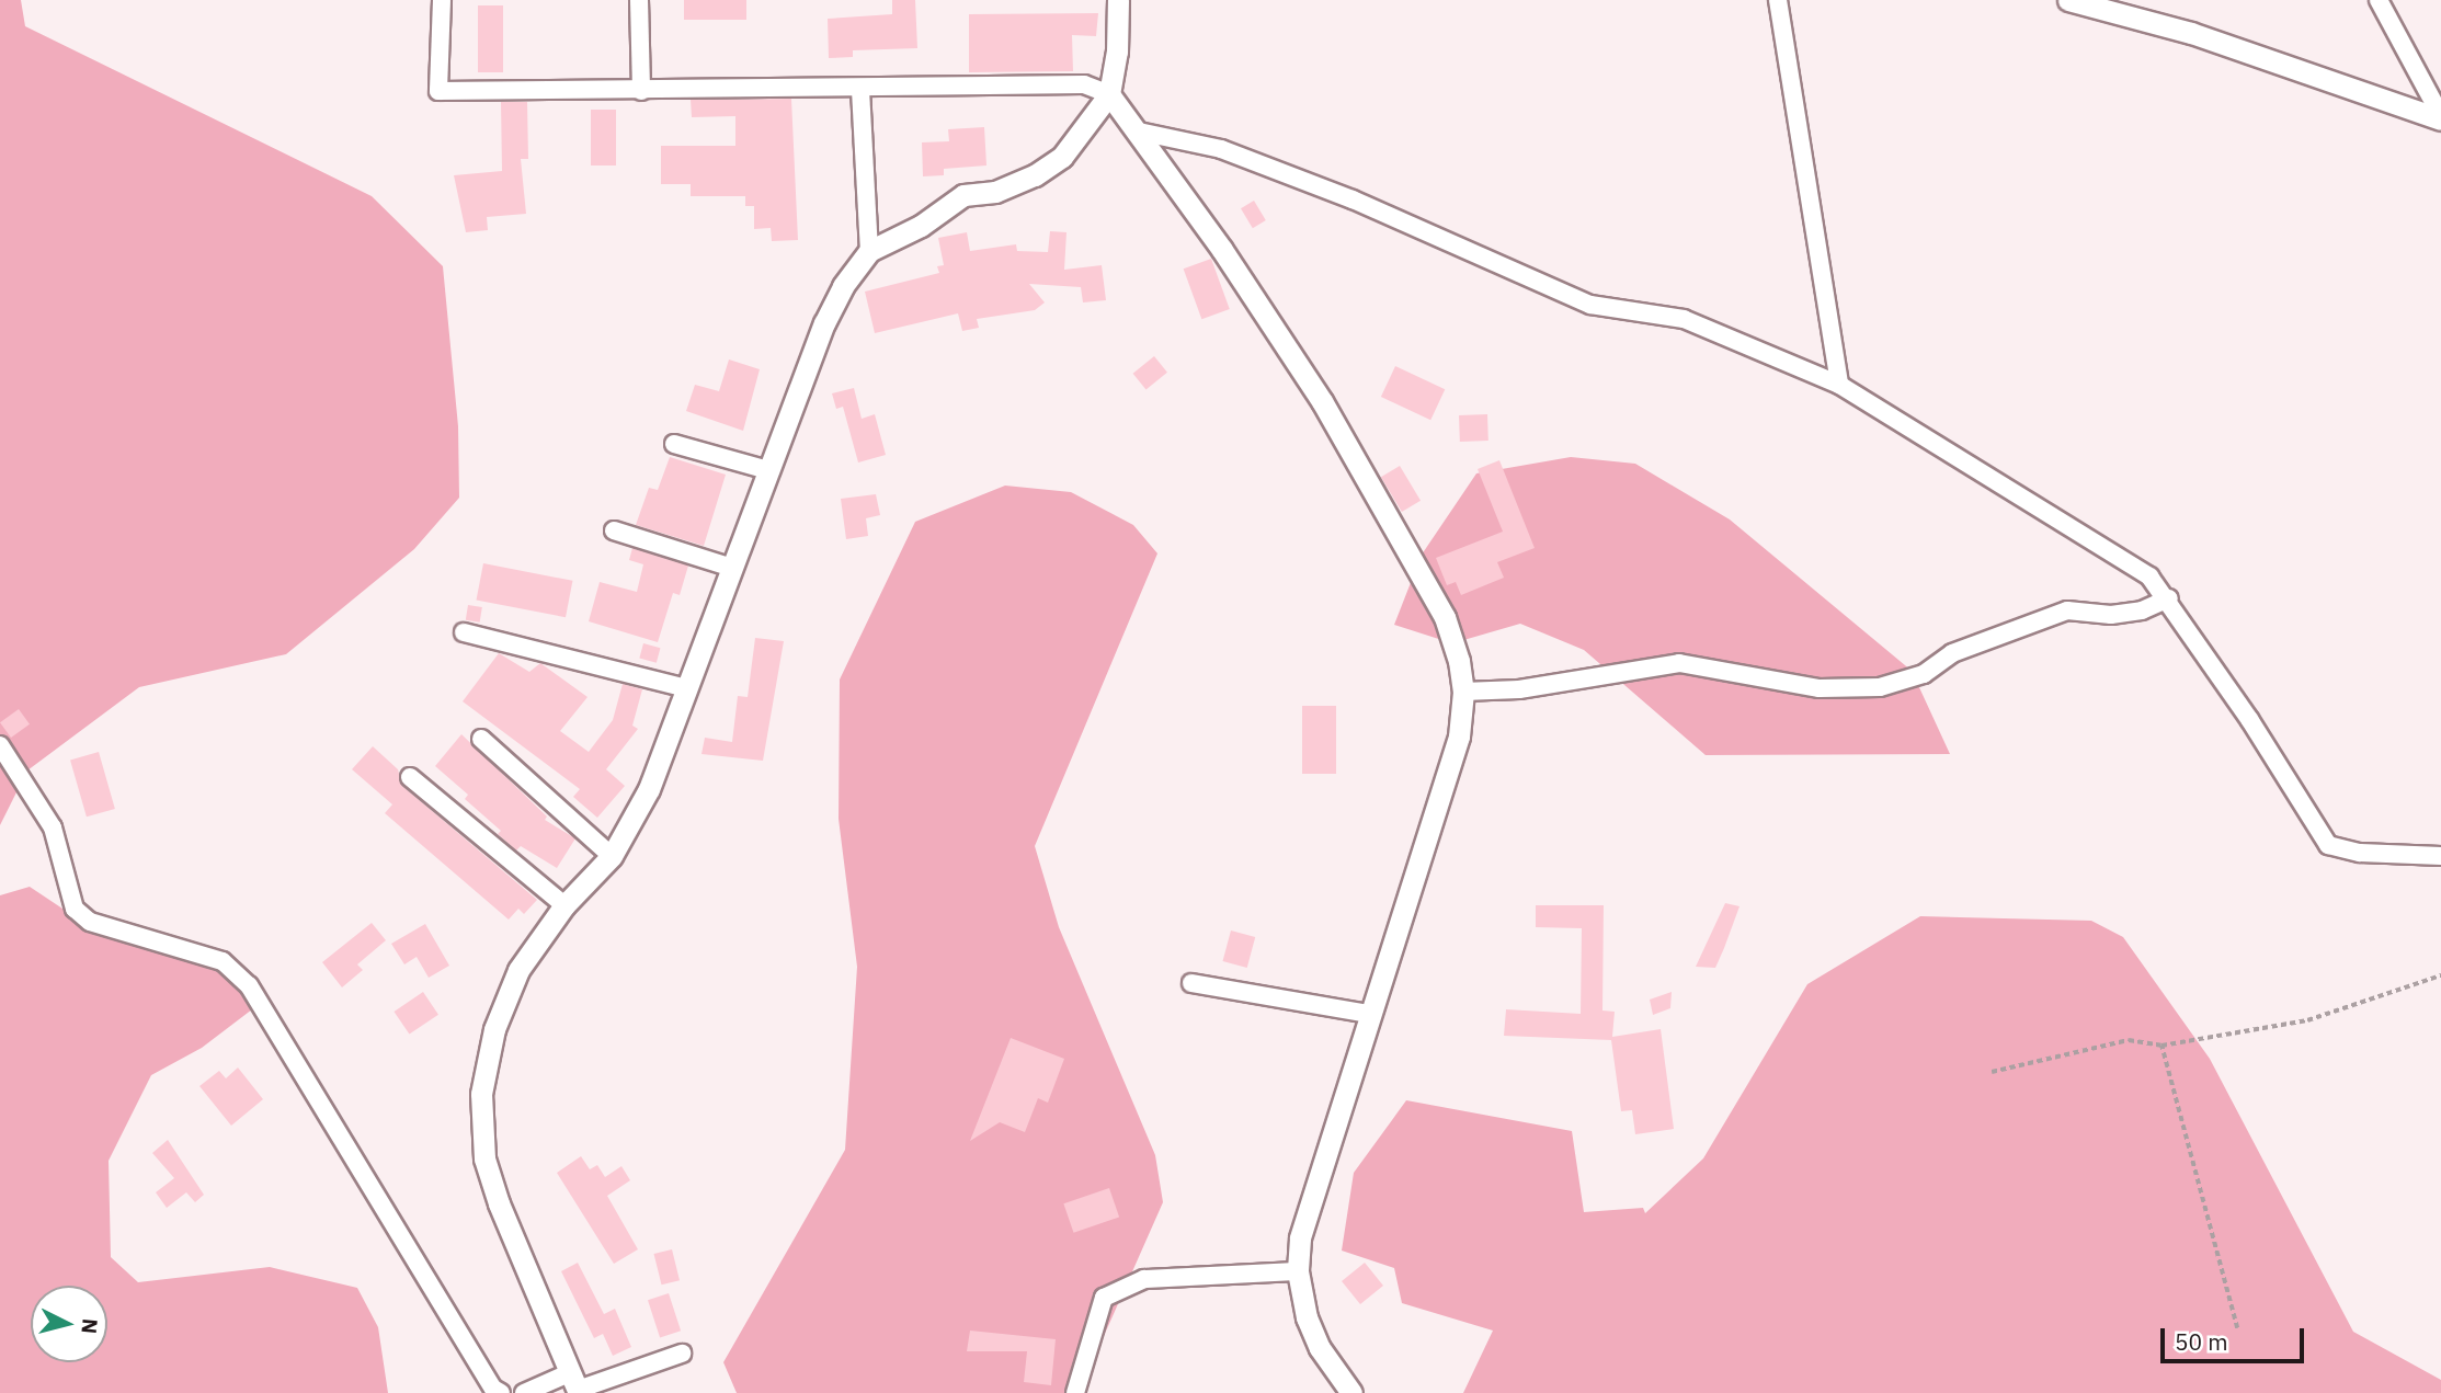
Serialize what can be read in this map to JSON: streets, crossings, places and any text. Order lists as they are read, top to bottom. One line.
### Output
{"scale_bar":"50 m","north":"right"}
